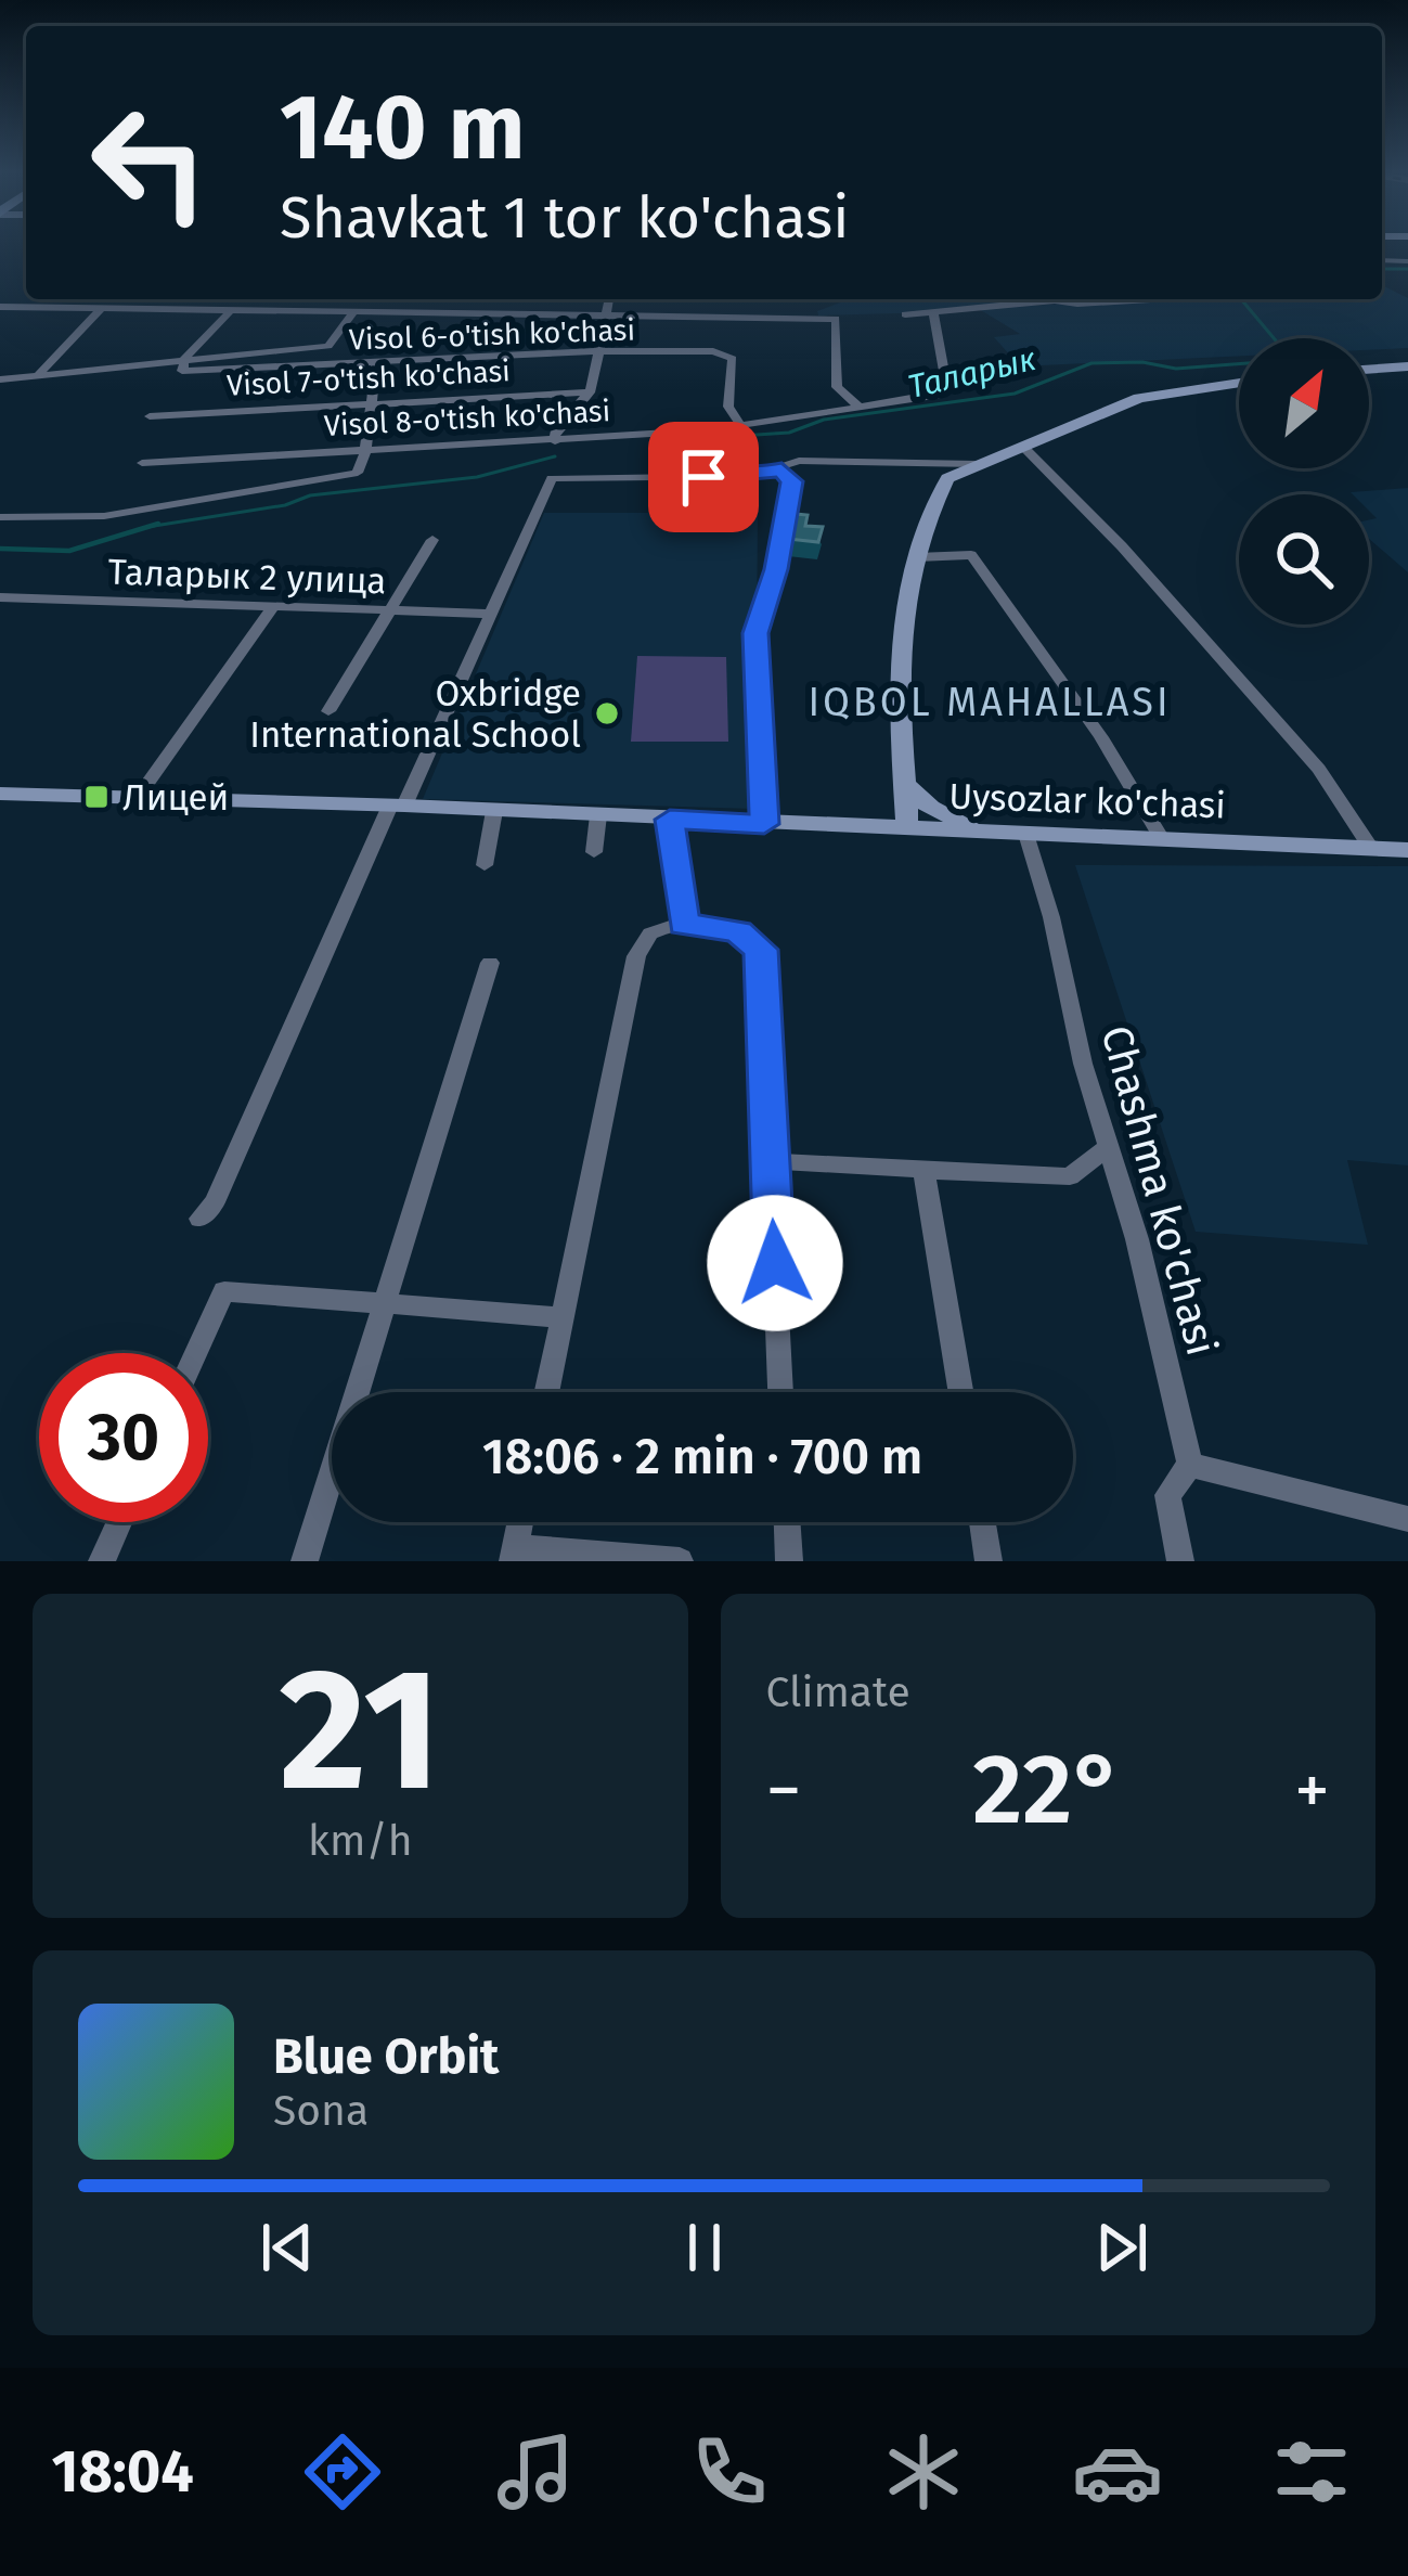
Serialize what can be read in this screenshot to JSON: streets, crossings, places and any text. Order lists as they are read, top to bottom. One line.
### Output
{"streets":{"street":["Visol 6-o'tish ko'chasi","Visol 7-o'tish ko'chasi","Visol 8-o'tish ko'chasi","Таларык 2 улица","Uysozlar ko'chasi","Chashma ko'chasi"]},"crossings":[["Visol 6-o'tish ko'chasi","Visol 8-o'tish ko'chasi"],["Uysozlar ko'chasi","Chashma ko'chasi"]],"districts":["IQBOL MAHALLASI"],"water":["Таларык"],"places":{"other":["Oxbridge International School"],"transit":["Лицей"]},"north":"top right","page":{"turn":["140 m","Shavkat 1 tor ko'chasi"],"limit":"30","trip":"18:06 · 2 min · 700 m","tile":[["21","km/h"],"Climate"],"heat":["−","22°","+"],"song":["Blue Orbit","Sona"],"tabs":"18:04"}}
